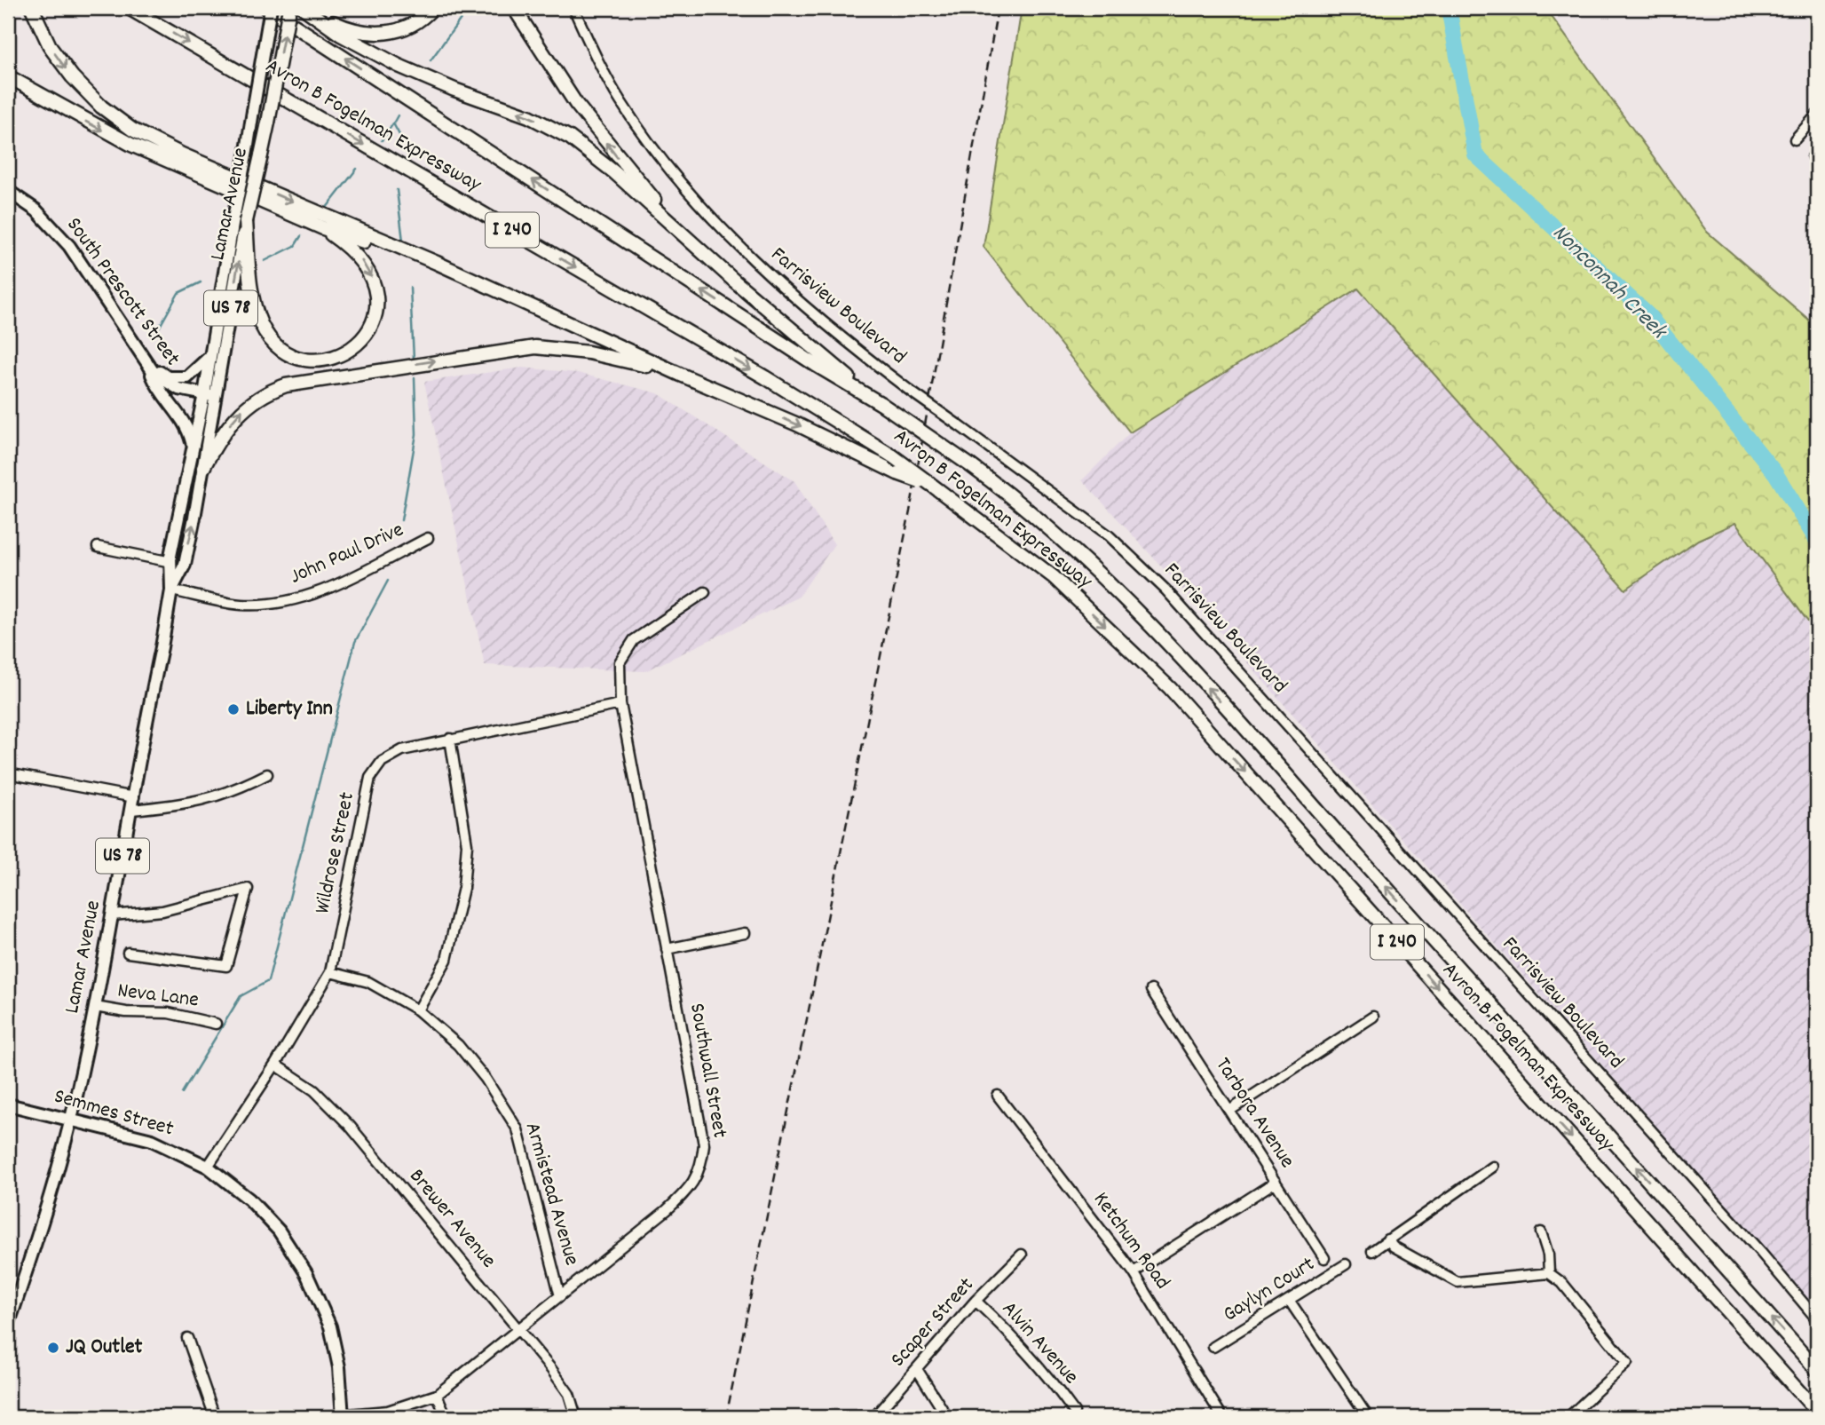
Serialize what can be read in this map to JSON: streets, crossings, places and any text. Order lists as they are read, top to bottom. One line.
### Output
{"streets":{"highway":["Avron B Fogelman Expressway","Lamar Avenue","I 240","US 78"],"main road":["South Prescott Street","Semmes Street"],"street":["Farrisview Boulevard","John Paul Drive","Wildrose Street","Neva Lane","Southwall Street","Tarbora Avenue","Armistead Avenue","Brewer Avenue","Ketchum Road","Gaylyn Court","Scaper Street","Alvin Avenue"]},"crossings":[["Avron B Fogelman Expressway","Lamar Avenue"],["Lamar Avenue","South Prescott Street"],["Lamar Avenue","John Paul Drive"],["Lamar Avenue","Neva Lane"],["Lamar Avenue","Semmes Street"],["Wildrose Street","Southwall Street"],["Wildrose Street","Semmes Street"],["Wildrose Street","Armistead Avenue"],["Wildrose Street","Brewer Avenue"],["Southwall Street","Semmes Street"],["Southwall Street","Armistead Avenue"],["Southwall Street","Brewer Avenue"],["Scaper Street","Alvin Avenue"]],"water":["Nonconnah Creek"],"places":["Liberty Inn","JQ Outlet"]}
